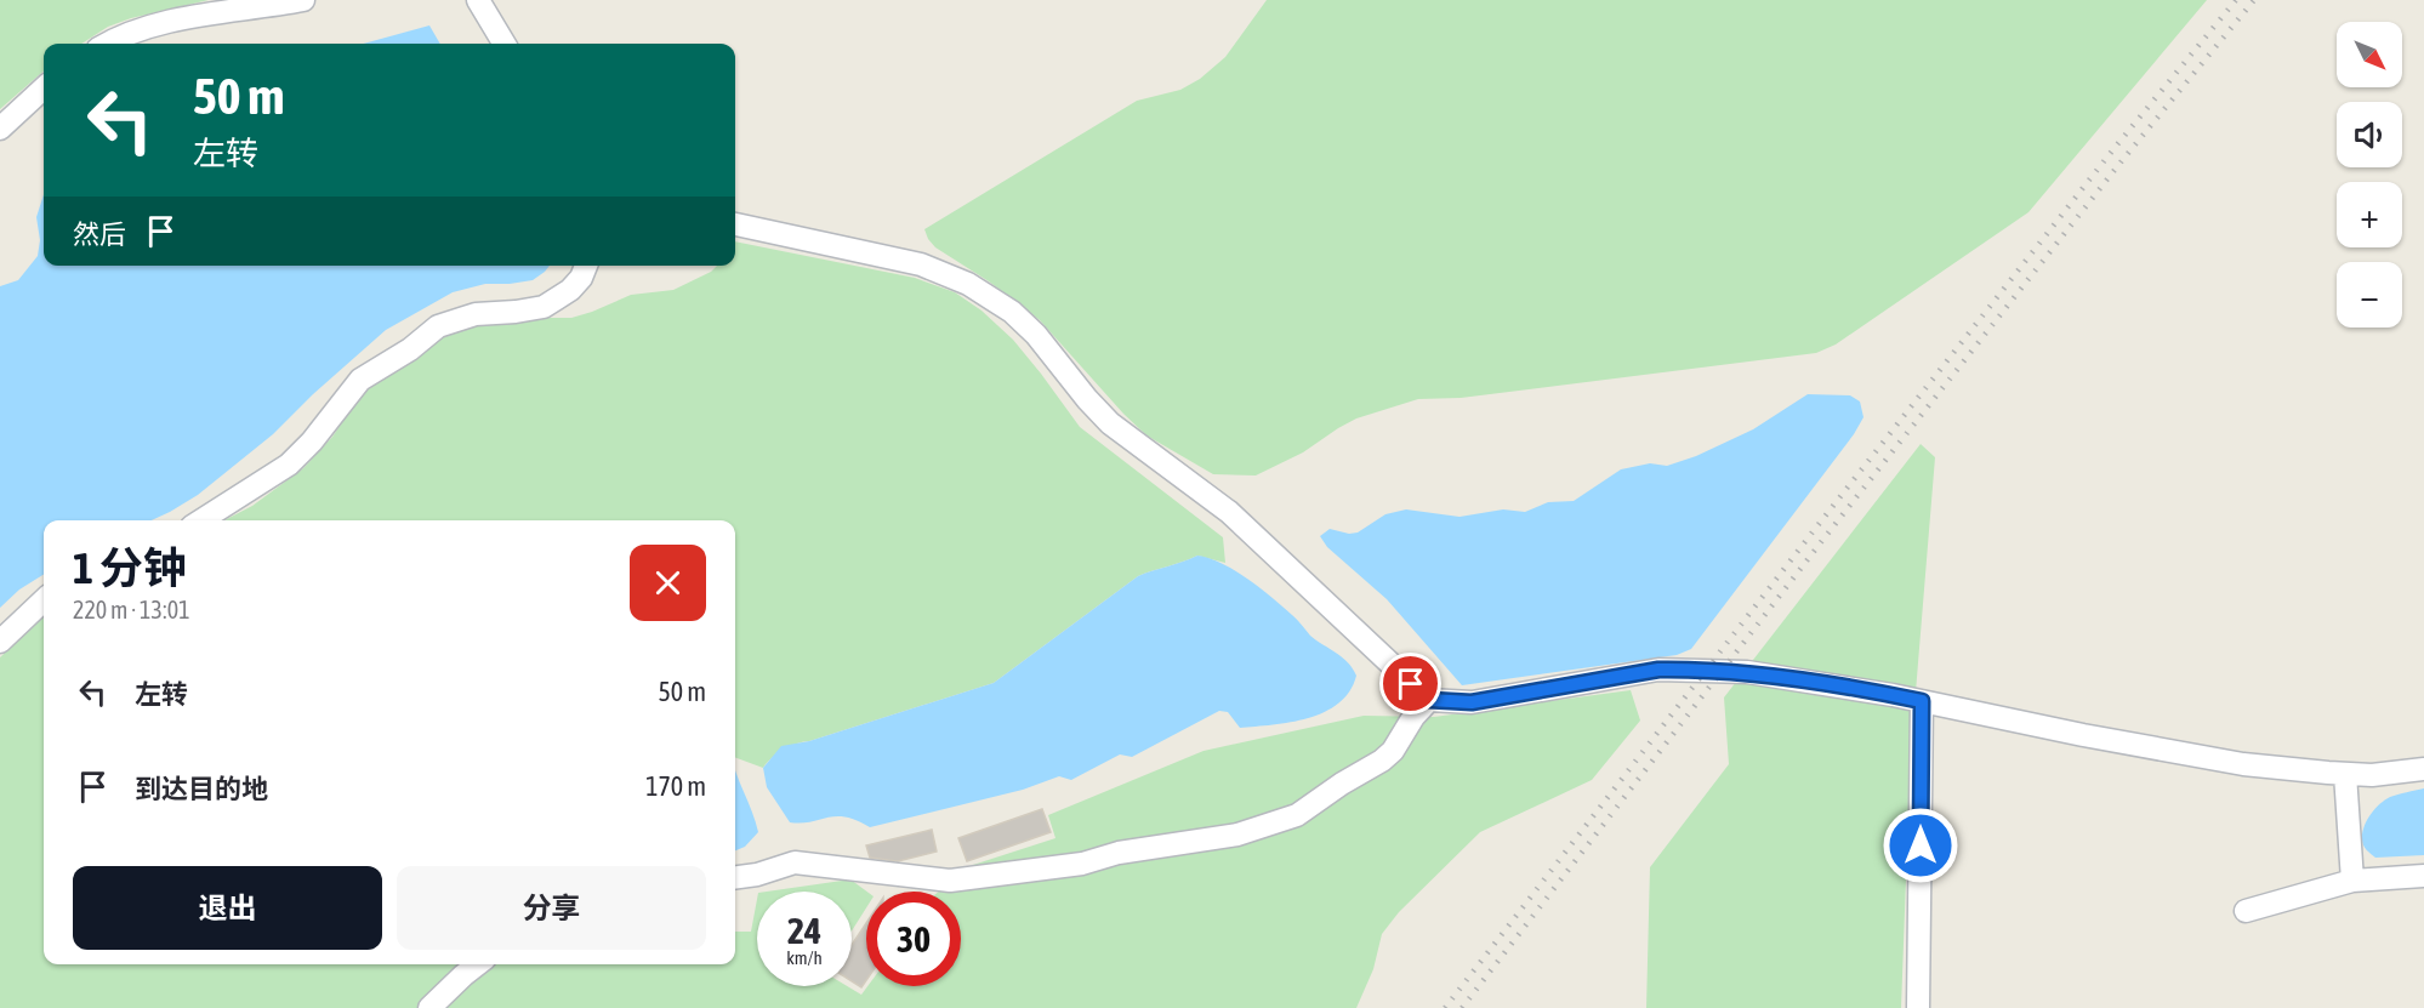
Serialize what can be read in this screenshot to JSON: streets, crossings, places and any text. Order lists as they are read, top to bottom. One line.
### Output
{"north":"bottom right","page":{"map_buttons":["+","−"],"turn":["50 m","左转"],"then":"然后","heading":["1 分钟","220 m · 13:01"],"list":[{"name":"左转","value":"50 m"},{"name":"到达目的地","value":"170 m"}],"buttons":["退出","分享"],"speed":"24 km/h","limit":"30"}}
